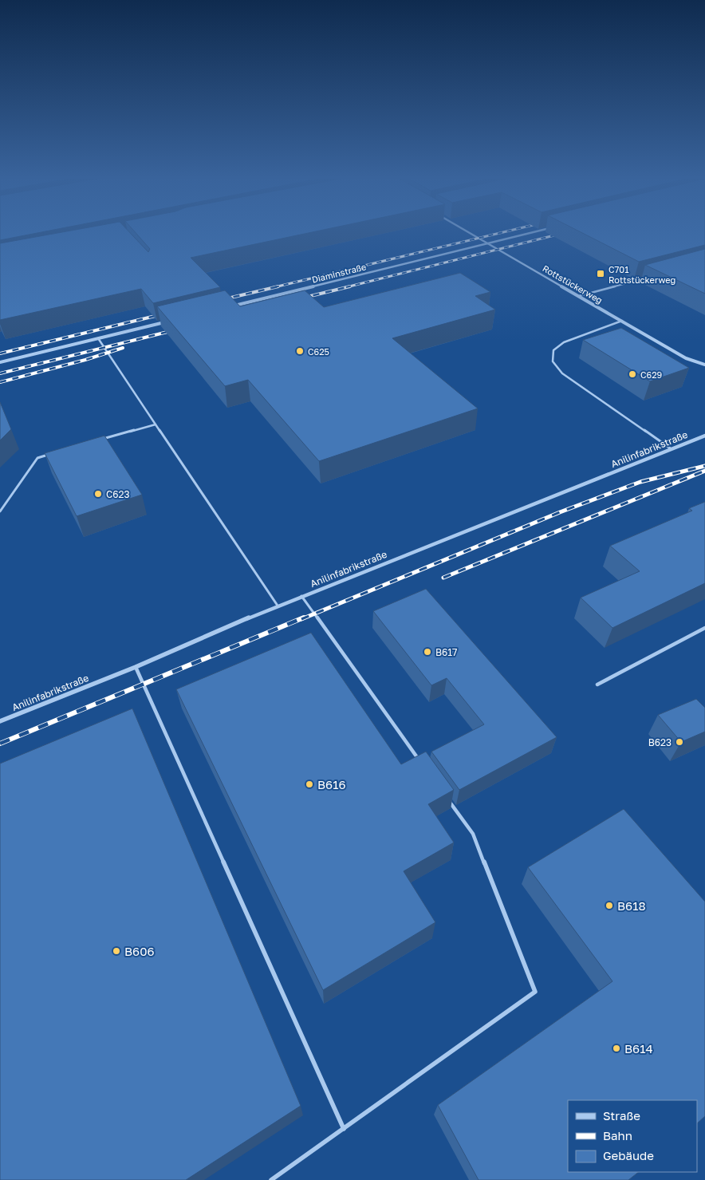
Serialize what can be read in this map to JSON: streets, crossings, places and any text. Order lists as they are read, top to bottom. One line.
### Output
{"streets":{"street":["Diaminstraße","Rottstückerweg","Anilinfabrikstraße"]},"crossings":[["Diaminstraße","Rottstückerweg"]],"places":{"transit":["C701 Rottstückerweg"],"other":["C625","C629","C623","B617","B623","B616","B618","B606","B614"]},"legend":["Straße","Bahn","Gebäude"]}
